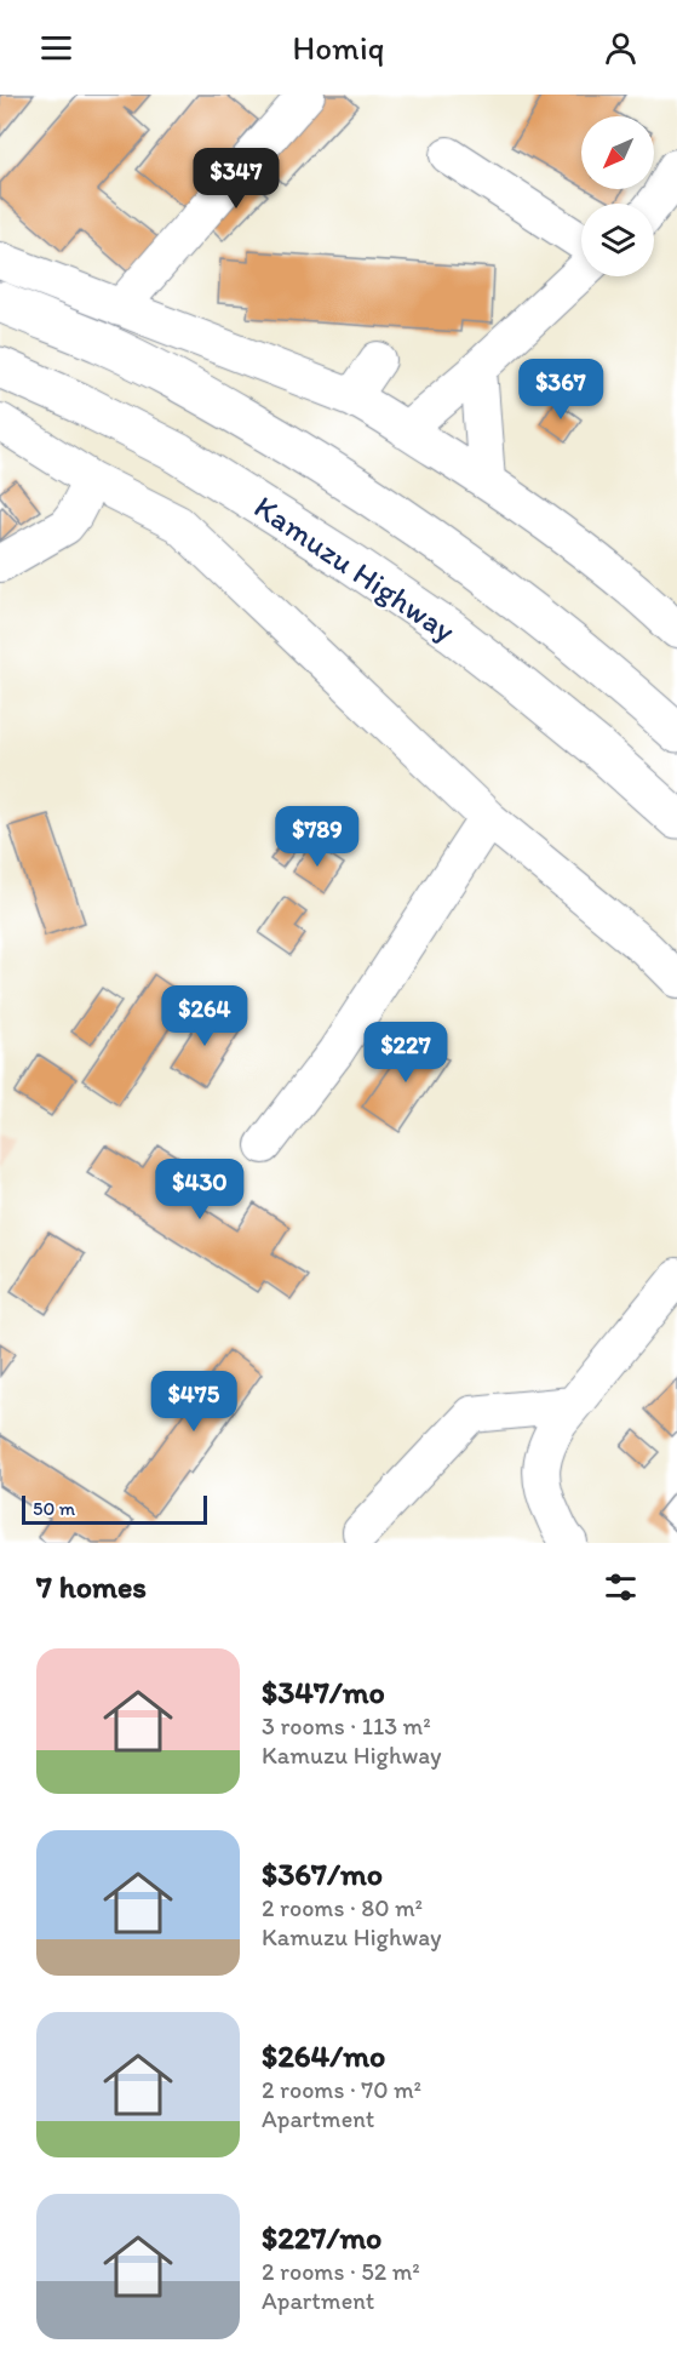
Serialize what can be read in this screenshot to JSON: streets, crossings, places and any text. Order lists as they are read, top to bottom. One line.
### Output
{"streets":{"highway":["Kamuzu Highway"]},"scale_bar":"50 m","north":"bottom left","page":{"header":"Homiq","price":["$347","$367","$789","$264","$227","$430","$475"],"scale":"50 m","heading":"7 homes","list":[{"name":"$347/mo","note":"3 rooms · 113 m² · Kamuzu Highway"},{"name":"$367/mo","note":"2 rooms · 80 m² · Kamuzu Highway"},{"name":"$264/mo","note":"2 rooms · 70 m² · Apartment"},{"name":"$227/mo","note":"2 rooms · 52 m² · Apartment"}]}}
